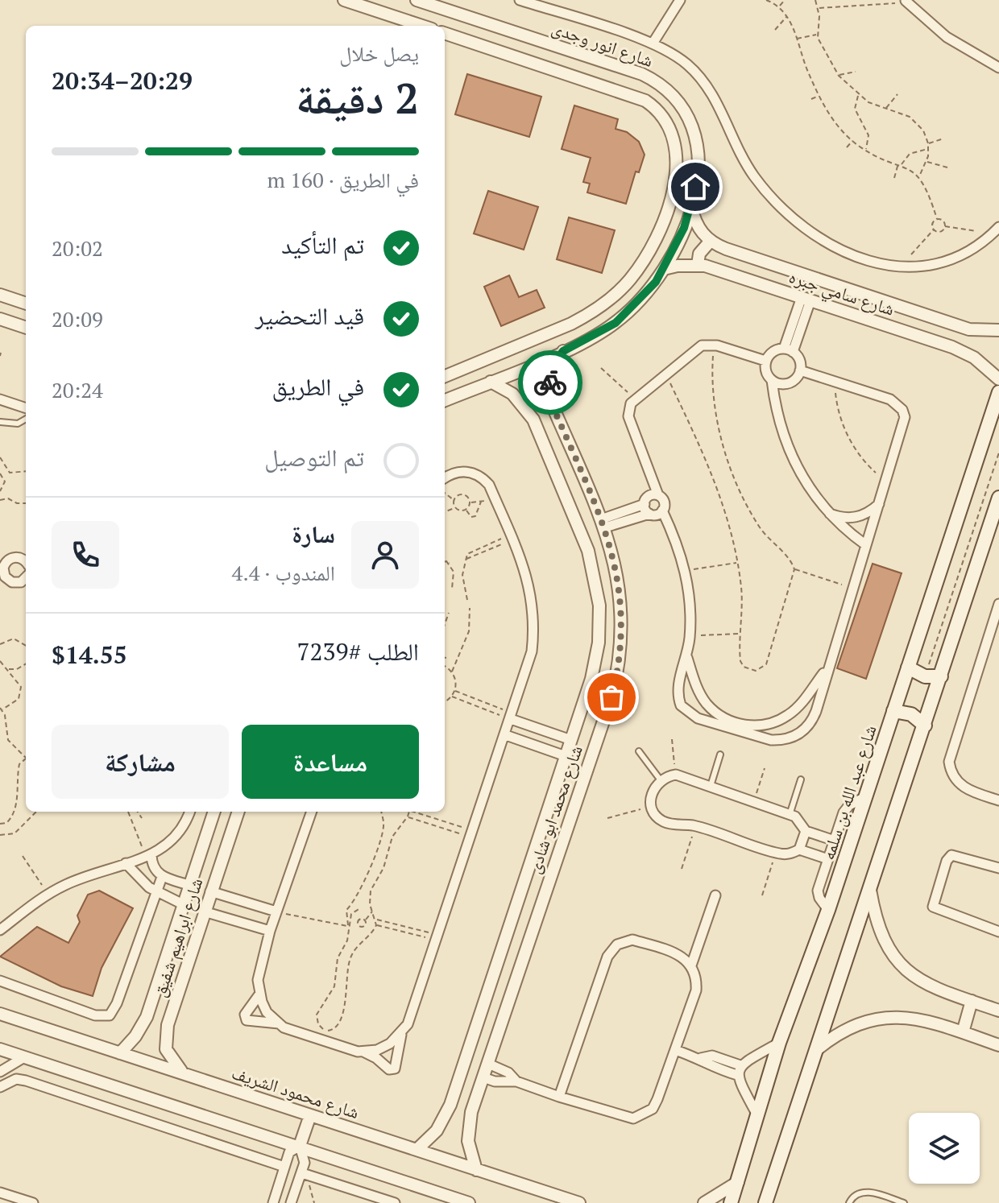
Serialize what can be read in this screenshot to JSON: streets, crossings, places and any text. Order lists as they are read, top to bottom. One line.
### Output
{"streets":{"main road":["شارع عبد الله بن سلمه"],"street":["شارع انور وجدى","شارع سامي جبره","شارع محمد ابو شادى","شارع ابراهيم شفيق","شارع محمود الشريف"]},"crossings":[["شارع انور وجدى","شارع سامي جبره"],["شارع انور وجدى","شارع محمد ابو شادى"],["شارع محمد ابو شادى","شارع محمود الشريف"],["شارع ابراهيم شفيق","شارع محمود الشريف"]],"page":{"heading":["2 دقيقة","يصل خلال","20:29–20:34"],"panel":["سارة","المندوب · 4.4","الطلب #7239","$14.55"],"bar":"في الطريق · 160 m","list":[["تم التأكيد","20:02"],["قيد التحضير","20:09"],["في الطريق","20:24"],"تم التوصيل"],"buttons":["مساعدة","مشاركة"]}}
